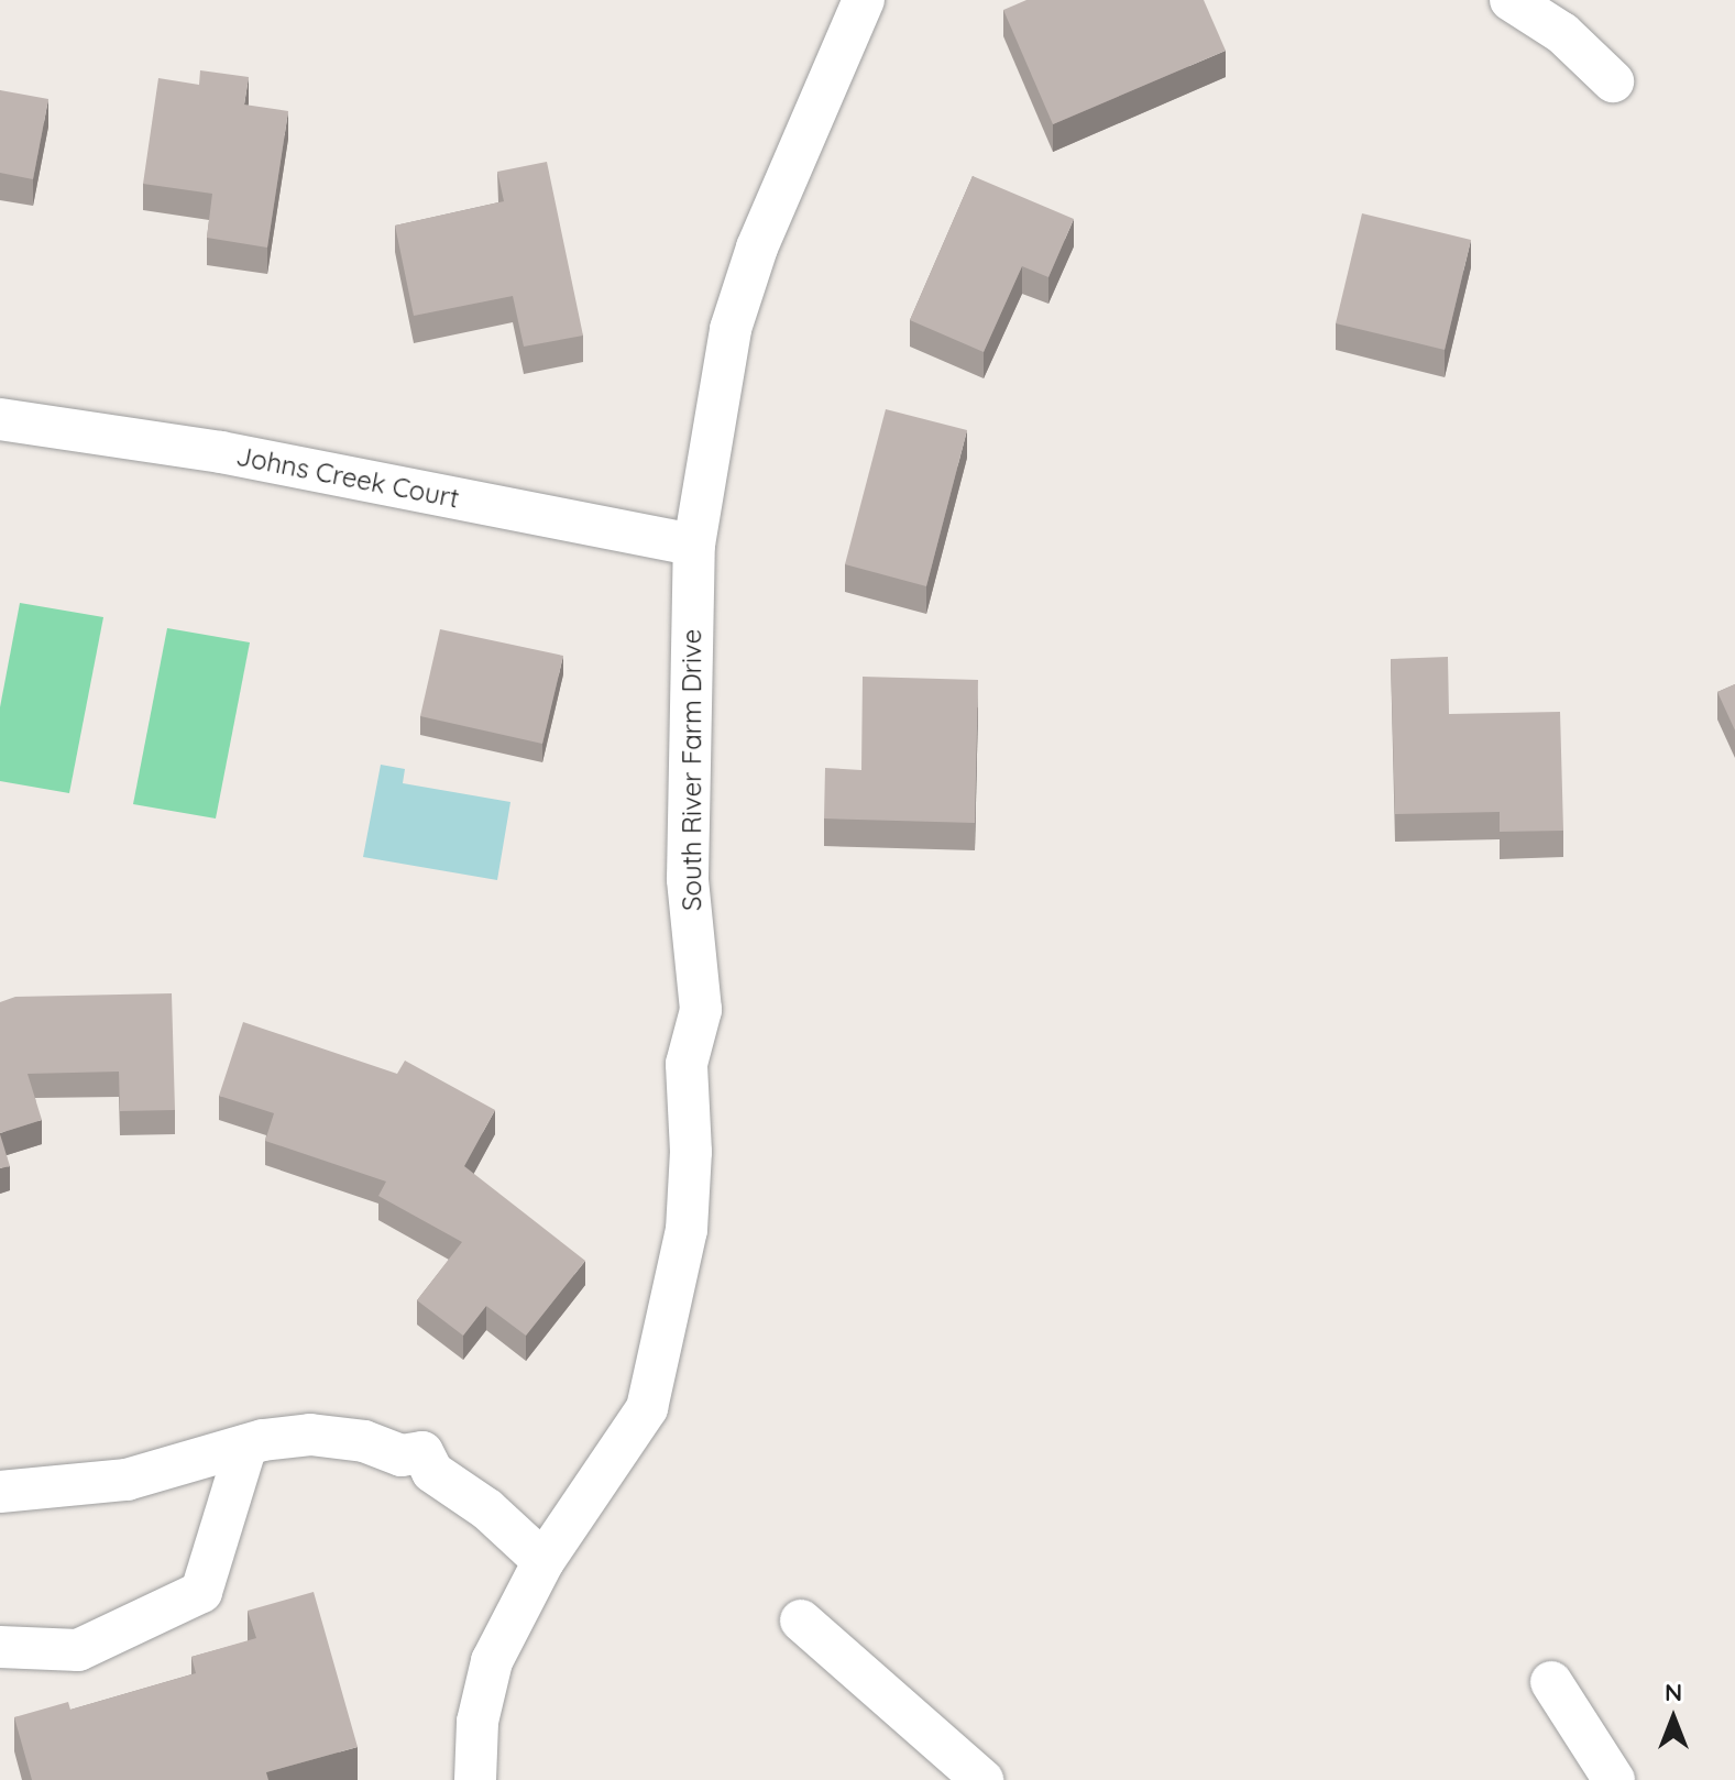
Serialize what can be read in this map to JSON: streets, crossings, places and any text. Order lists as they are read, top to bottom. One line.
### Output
{"streets":{"street":["Johns Creek Court","South River Farm Drive"]},"crossings":[["Johns Creek Court","South River Farm Drive"]],"north":"top"}
